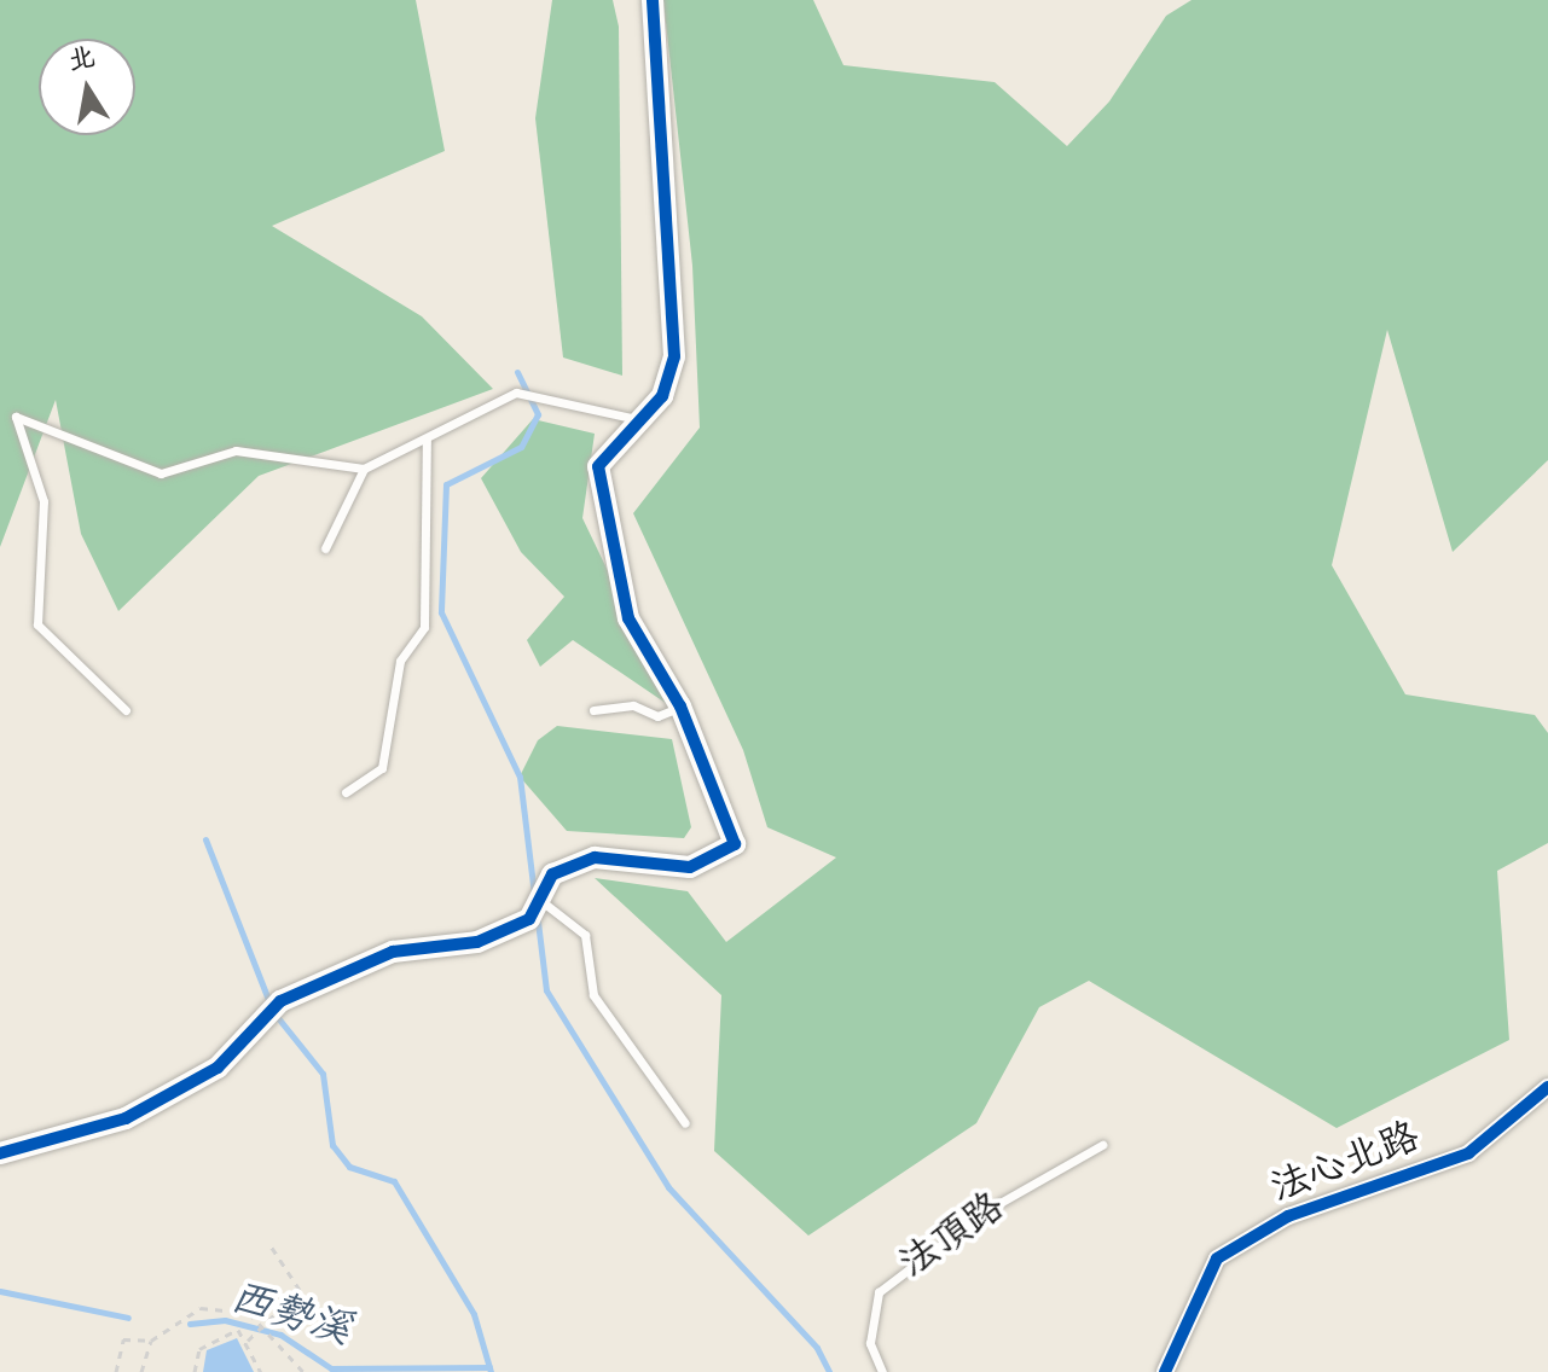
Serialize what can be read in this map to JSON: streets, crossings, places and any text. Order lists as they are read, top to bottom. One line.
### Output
{"streets":{"street":["法心北路"],"lane":["法頂路"]},"water":["西勢溪"],"north":"top"}
